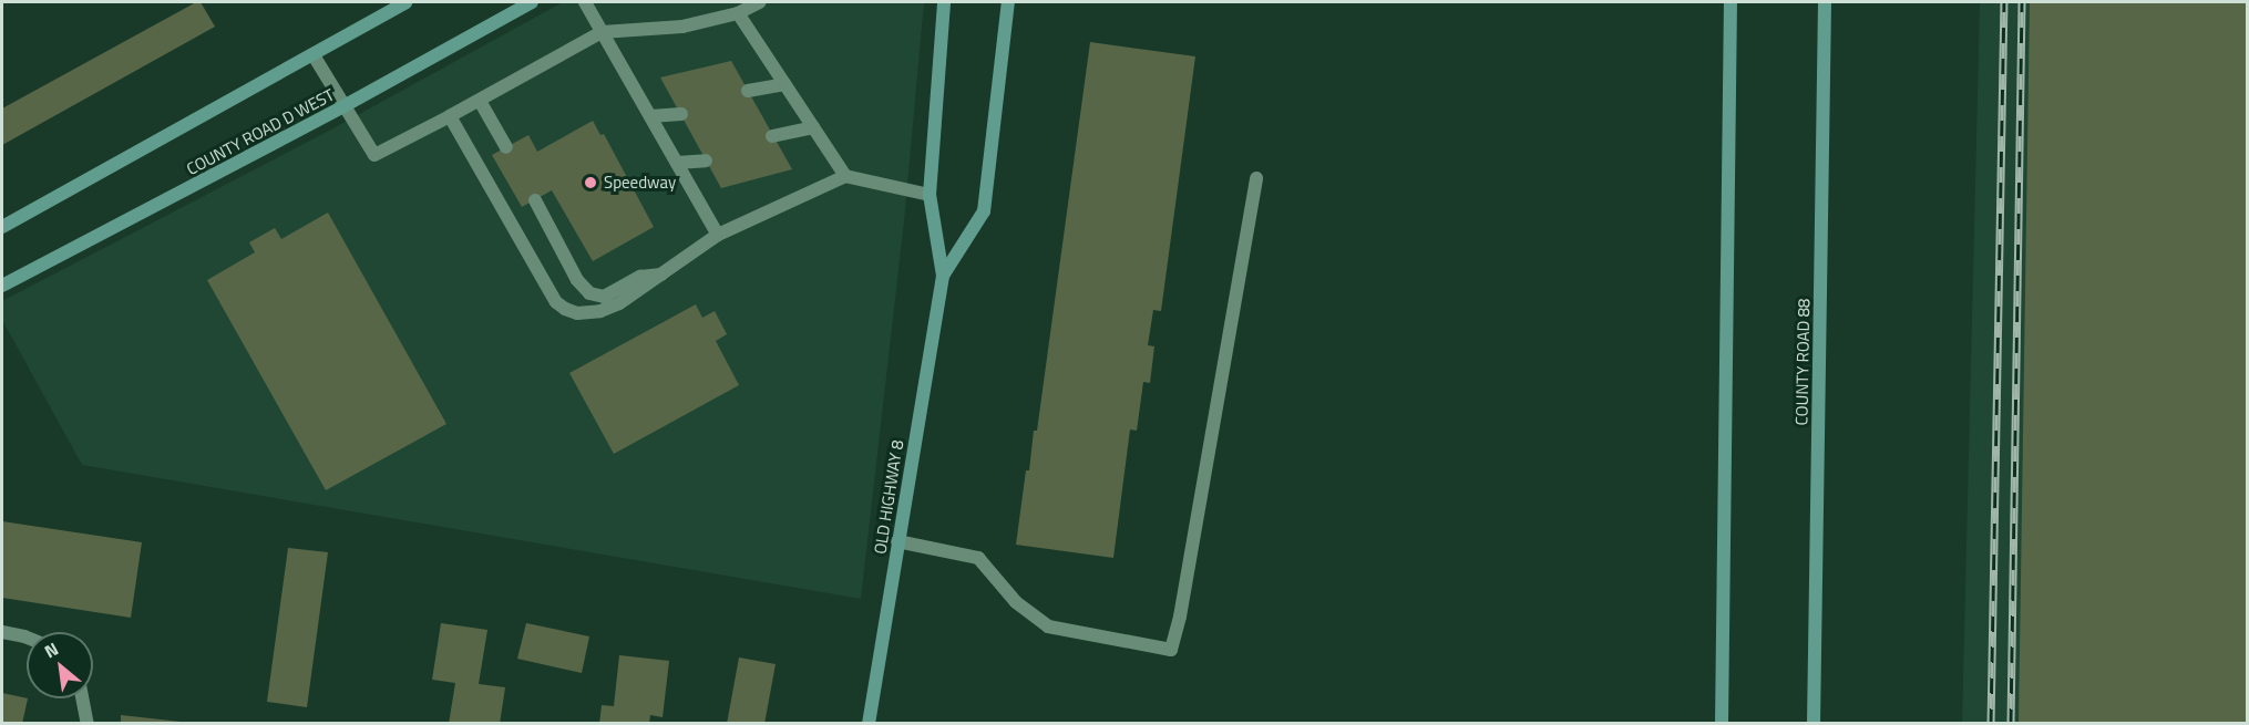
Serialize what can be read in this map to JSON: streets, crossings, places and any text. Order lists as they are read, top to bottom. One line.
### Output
{"streets":{"main road":["COUNTY ROAD D WEST","COUNTY ROAD 88","OLD HIGHWAY 8"]},"places":["Speedway"],"north":"top left"}
